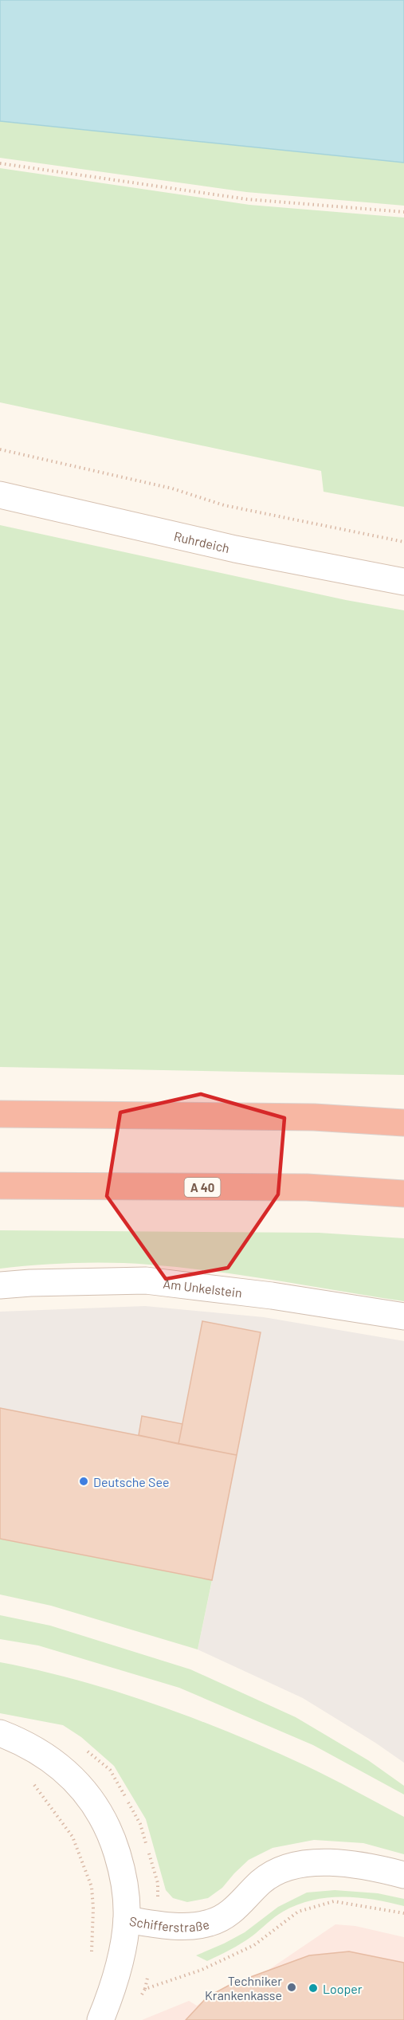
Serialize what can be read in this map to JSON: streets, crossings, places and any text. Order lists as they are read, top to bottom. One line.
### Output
{"streets":{"highway":["A 40"],"street":["Ruhrdeich","Am Unkelstein","Schifferstraße"]},"places":["Deutsche See","Techniker Krankenkasse","Looper"]}
